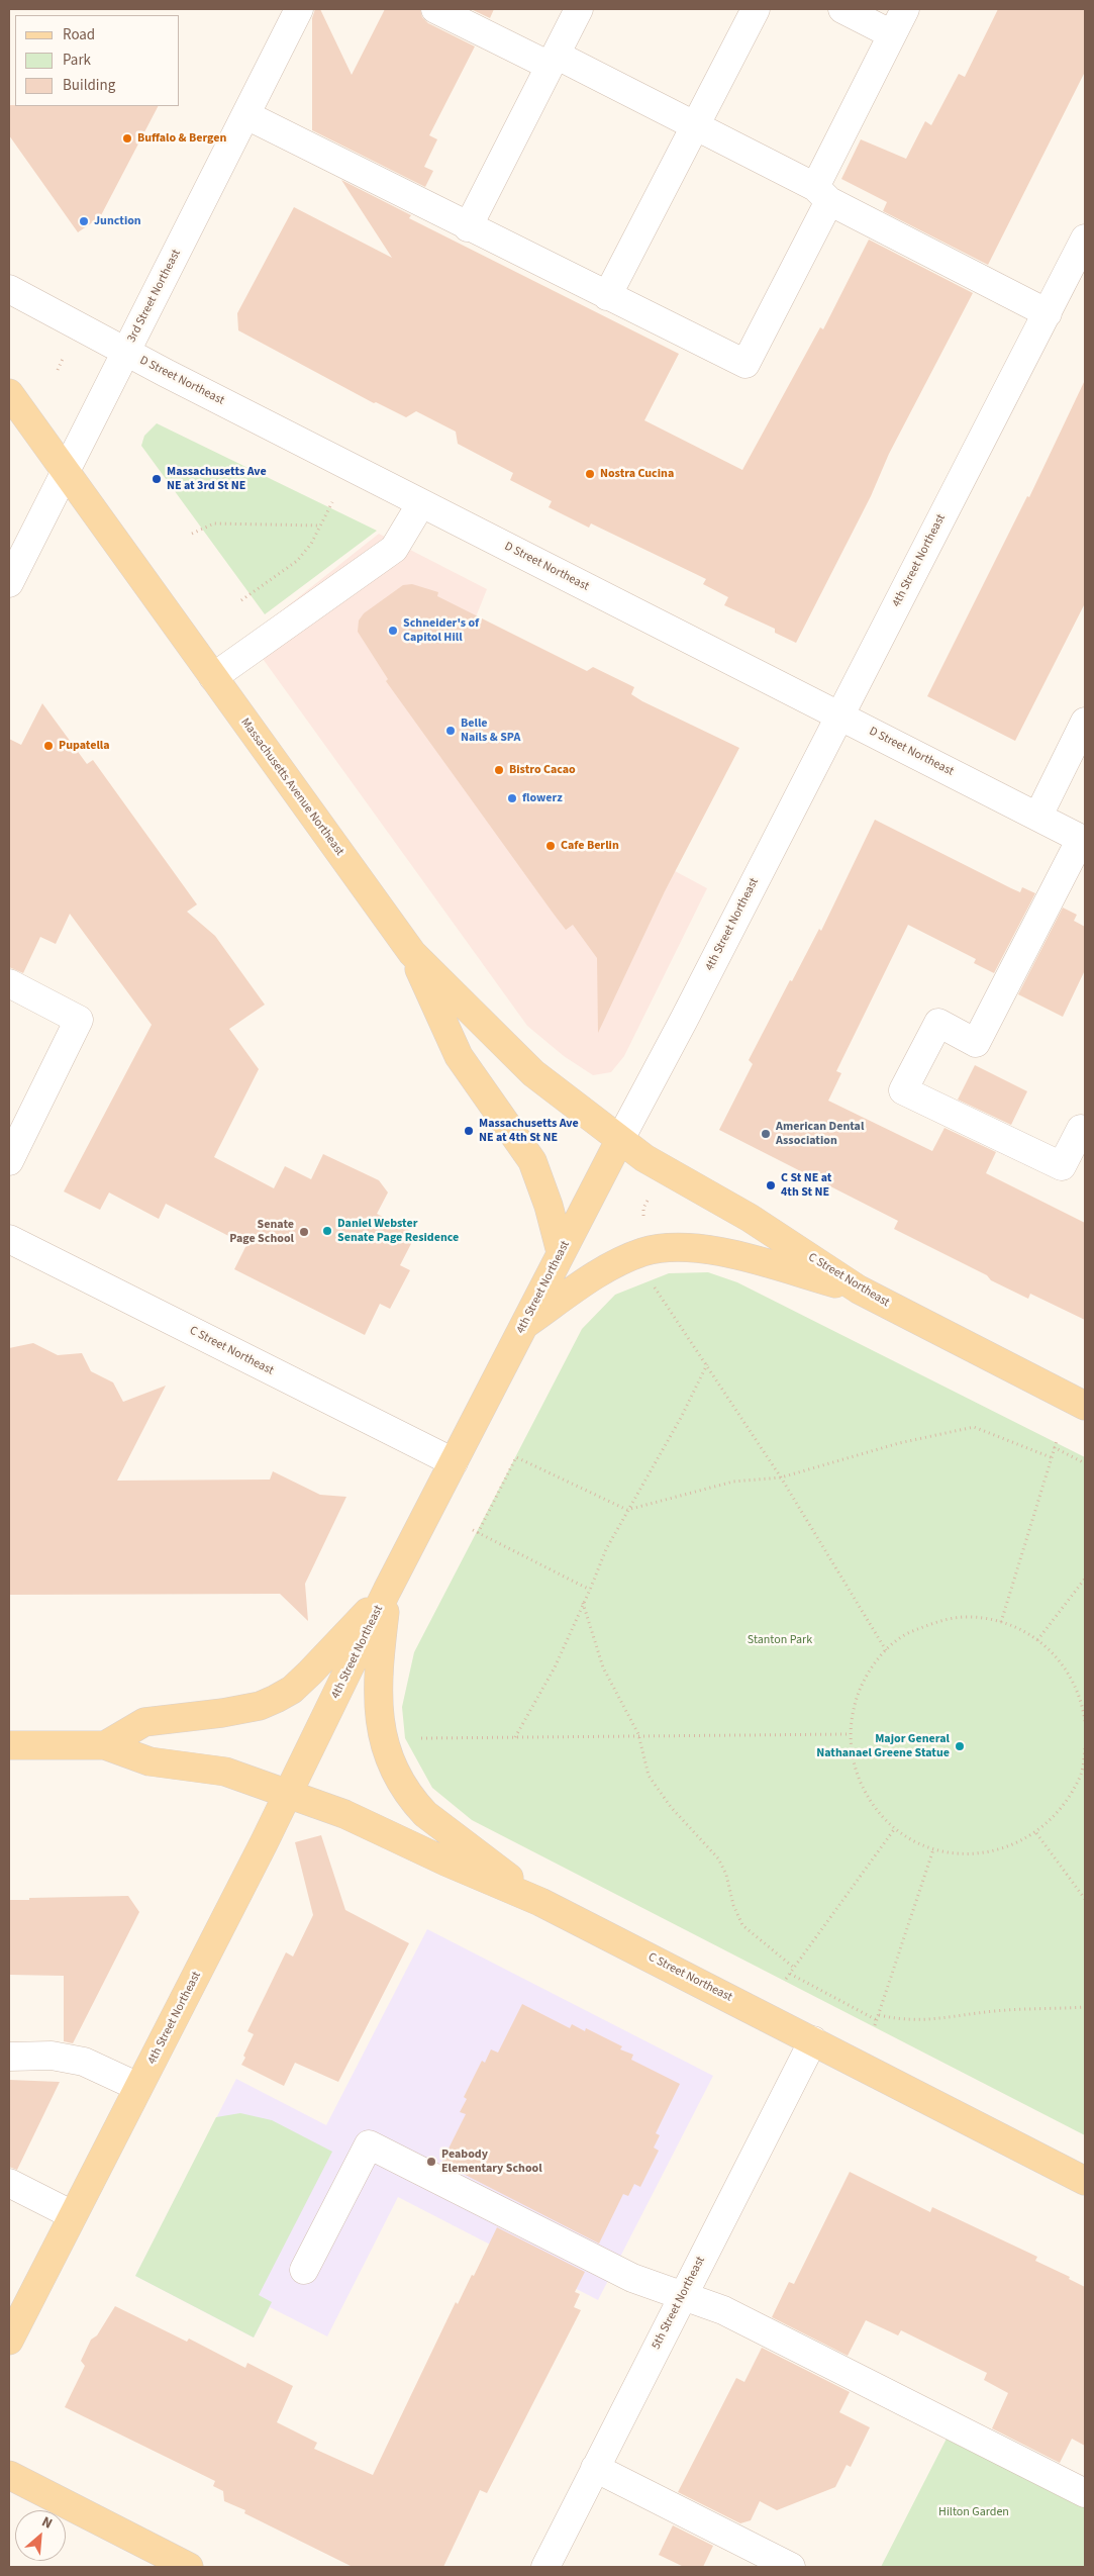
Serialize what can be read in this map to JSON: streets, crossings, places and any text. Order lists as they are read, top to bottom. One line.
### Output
{"streets":{"main road":["4th Street Northeast","Massachusetts Avenue Northeast","C Street Northeast"],"street":["3rd Street Northeast","D Street Northeast","5th Street Northeast"]},"crossings":[["3rd Street Northeast","D Street Northeast"],["3rd Street Northeast","Massachusetts Avenue Northeast"],["D Street Northeast","4th Street Northeast"],["4th Street Northeast","Massachusetts Avenue Northeast"],["4th Street Northeast","C Street Northeast"],["Massachusetts Avenue Northeast","C Street Northeast"],["C Street Northeast","5th Street Northeast"]],"parks":["Stanton Park","Hilton Garden"],"places":["Buffalo & Bergen","Junction","Nostra Cucina","Massachusetts Ave NE at 3rd St NE","Schneider's of Capitol Hill","Belle Nails & SPA","Pupatella","Bistro Cacao","flowerz","Cafe Berlin","Massachusetts Ave NE at 4th St NE","American Dental Association","C St NE at 4th St NE","Daniel Webster Senate Page Residence","Senate Page School","Major General Nathanael Greene Statue","Peabody Elementary School"],"legend":["Road","Park","Building"],"north":"top right"}
